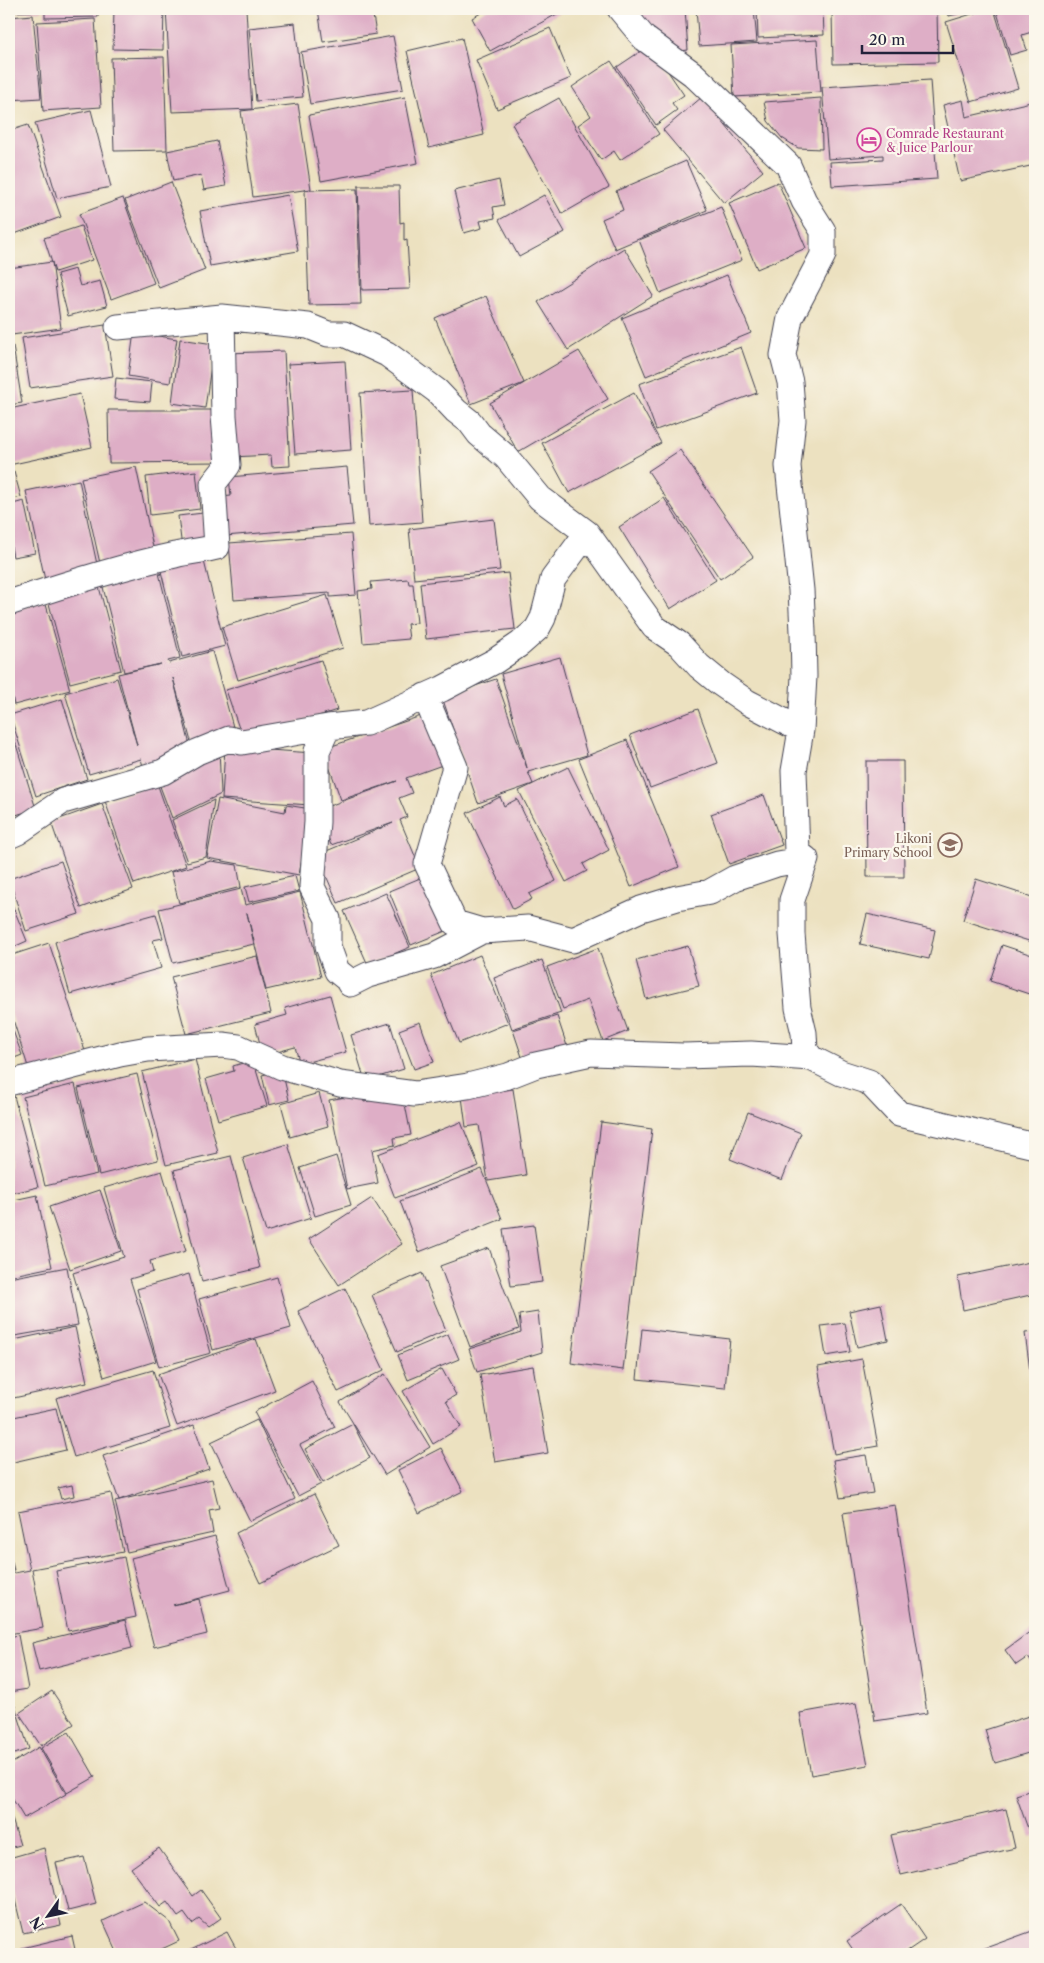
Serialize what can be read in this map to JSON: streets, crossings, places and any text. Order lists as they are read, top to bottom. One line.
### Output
{"places":{"hotel":["Comrade Restaurant & Juice Parlour"],"school or university":["Likoni Primary School"]},"scale_bar":"20 m","north":"bottom left"}
